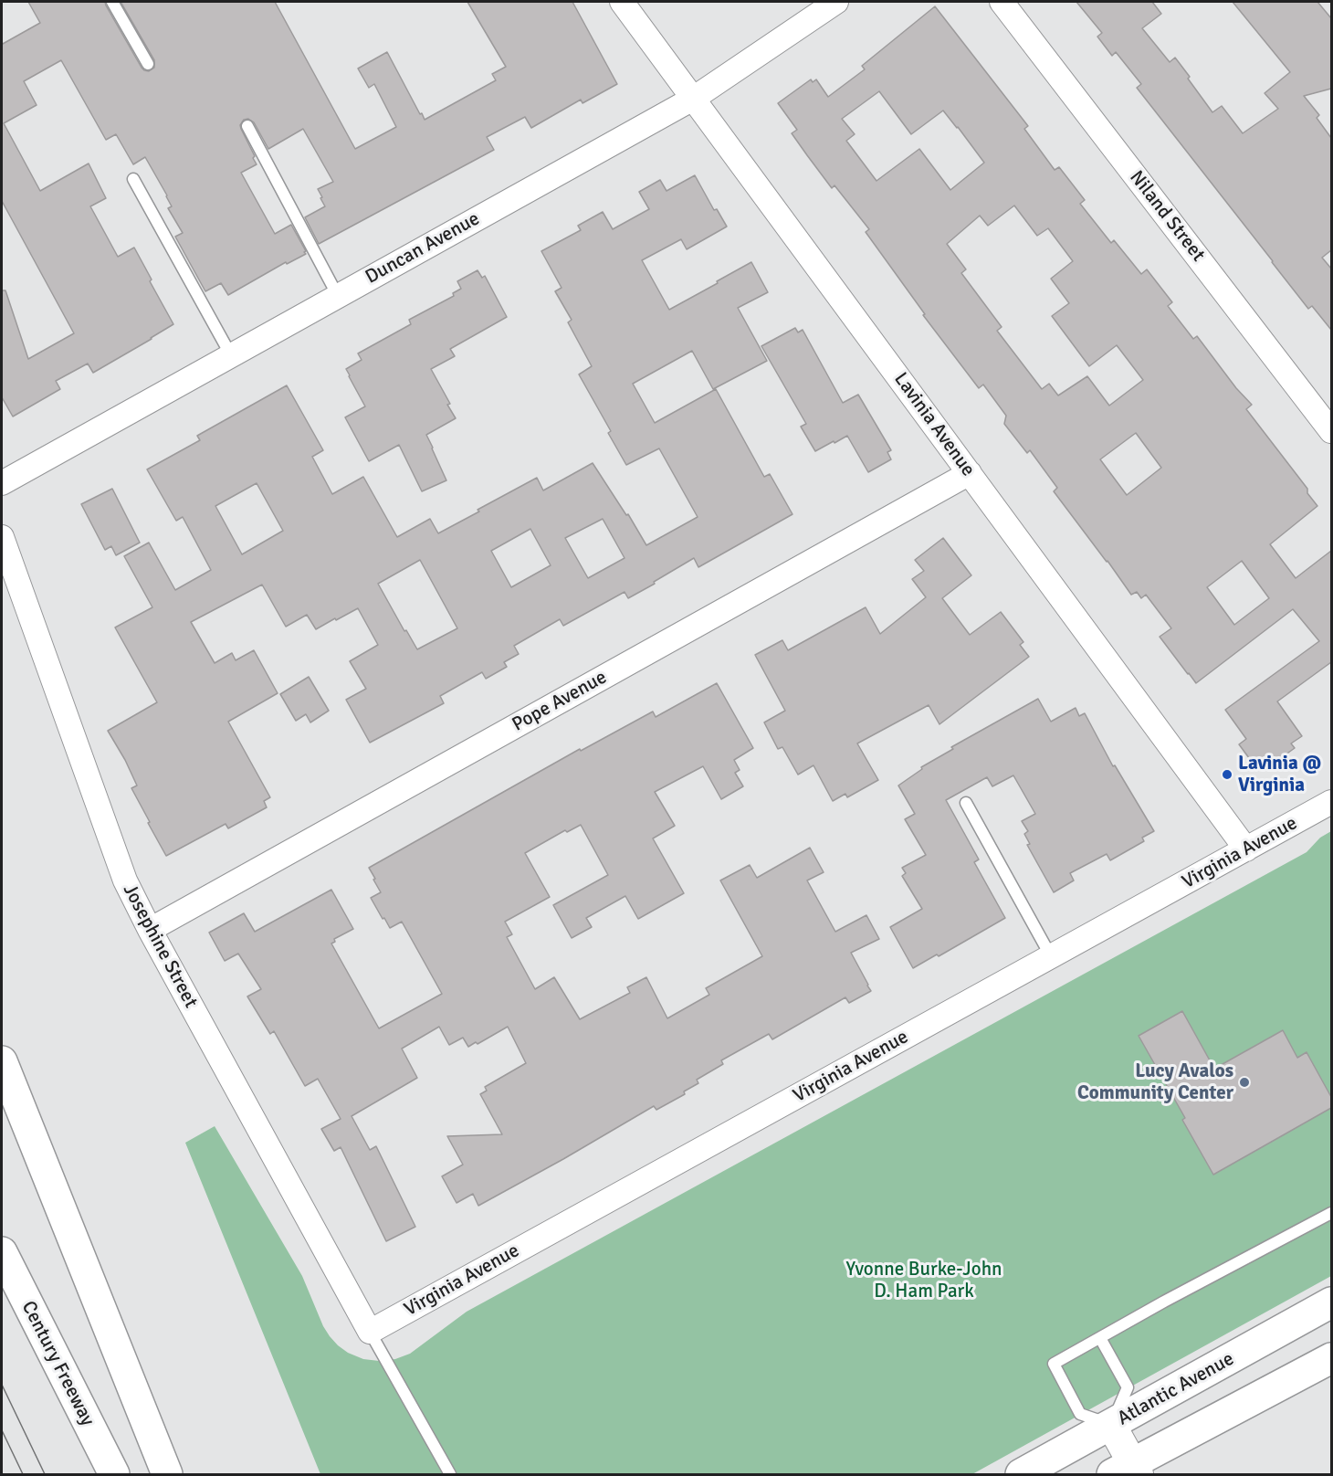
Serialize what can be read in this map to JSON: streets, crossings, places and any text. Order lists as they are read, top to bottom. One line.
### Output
{"streets":{"main road":["Century Freeway","Atlantic Avenue"],"street":["Niland Street","Duncan Avenue","Lavinia Avenue","Pope Avenue","Virginia Avenue","Josephine Street"]},"crossings":[["Duncan Avenue","Lavinia Avenue"],["Lavinia Avenue","Pope Avenue"],["Lavinia Avenue","Virginia Avenue"],["Pope Avenue","Josephine Street"],["Virginia Avenue","Josephine Street"]],"parks":["Yvonne Burke-John D. Ham Park"],"places":["Lavinia @ Virginia","Lucy Avalos Community Center"]}
